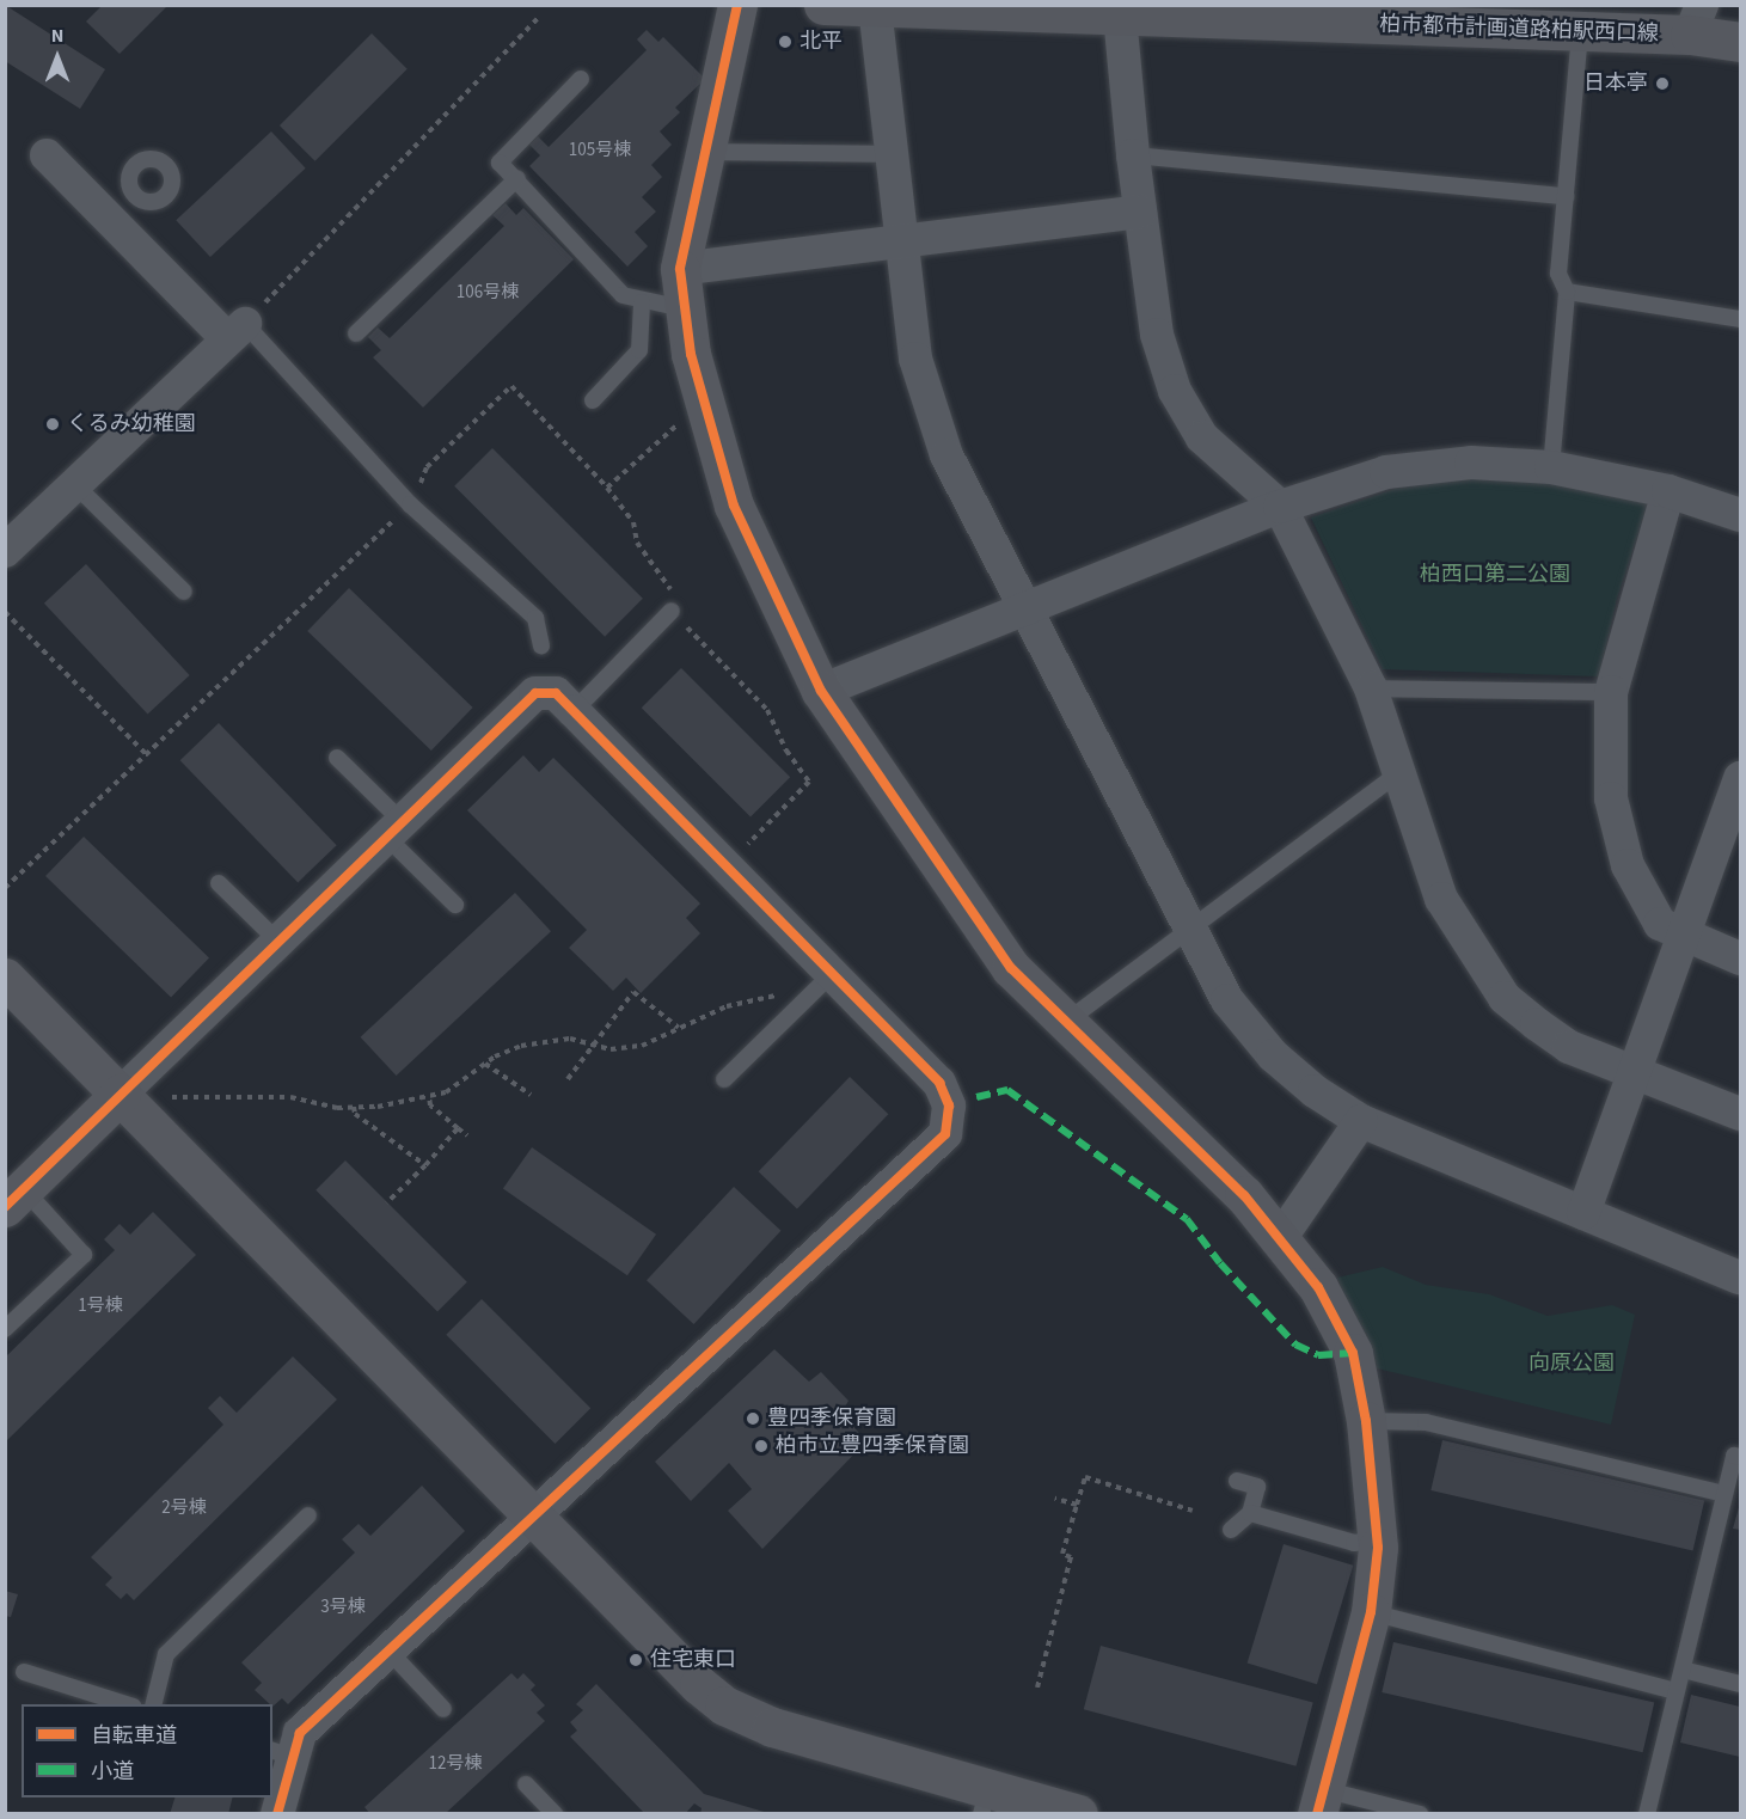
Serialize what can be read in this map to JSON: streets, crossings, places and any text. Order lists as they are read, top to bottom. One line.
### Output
{"streets":{"street":["柏市都市計画道路柏駅西口線"]},"parks":["柏西口第二公園","向原公園"],"places":["北平","日本亭","くるみ幼稚園","豊四季保育園","柏市立豊四季保育園","住宅東口"],"house_numbers":["105号棟","106号棟","1号棟","2号棟","3号棟","12号棟"],"legend":["自転車道","小道"],"north":"top"}
